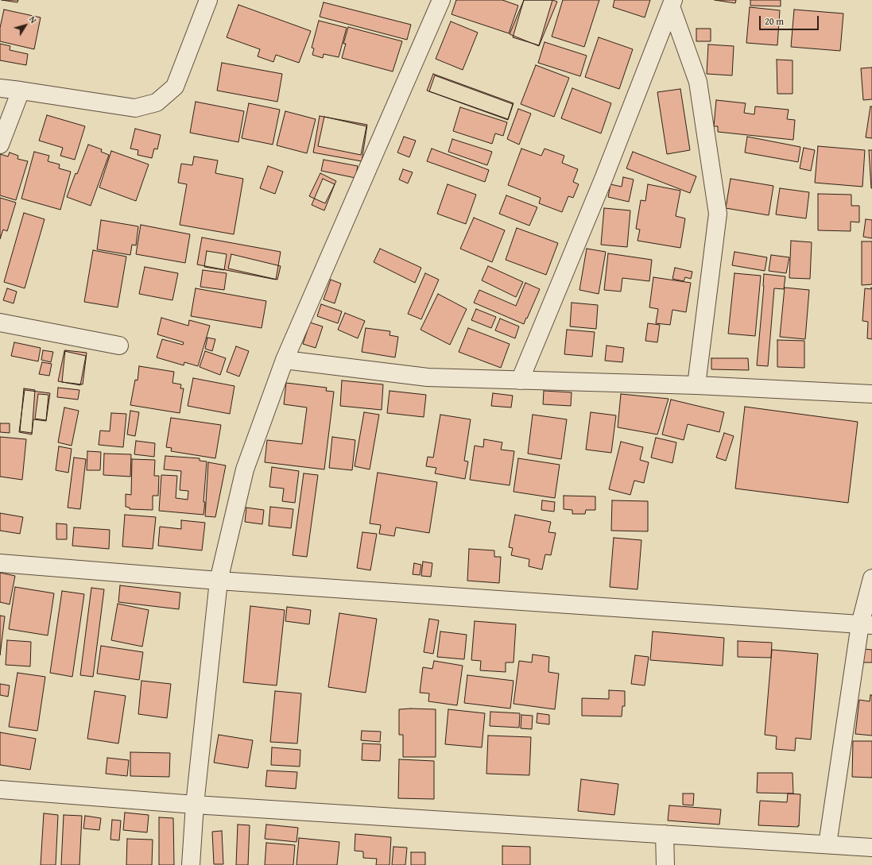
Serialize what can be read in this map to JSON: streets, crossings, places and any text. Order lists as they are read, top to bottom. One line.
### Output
{"scale_bar":"20 m","north":"top right"}
